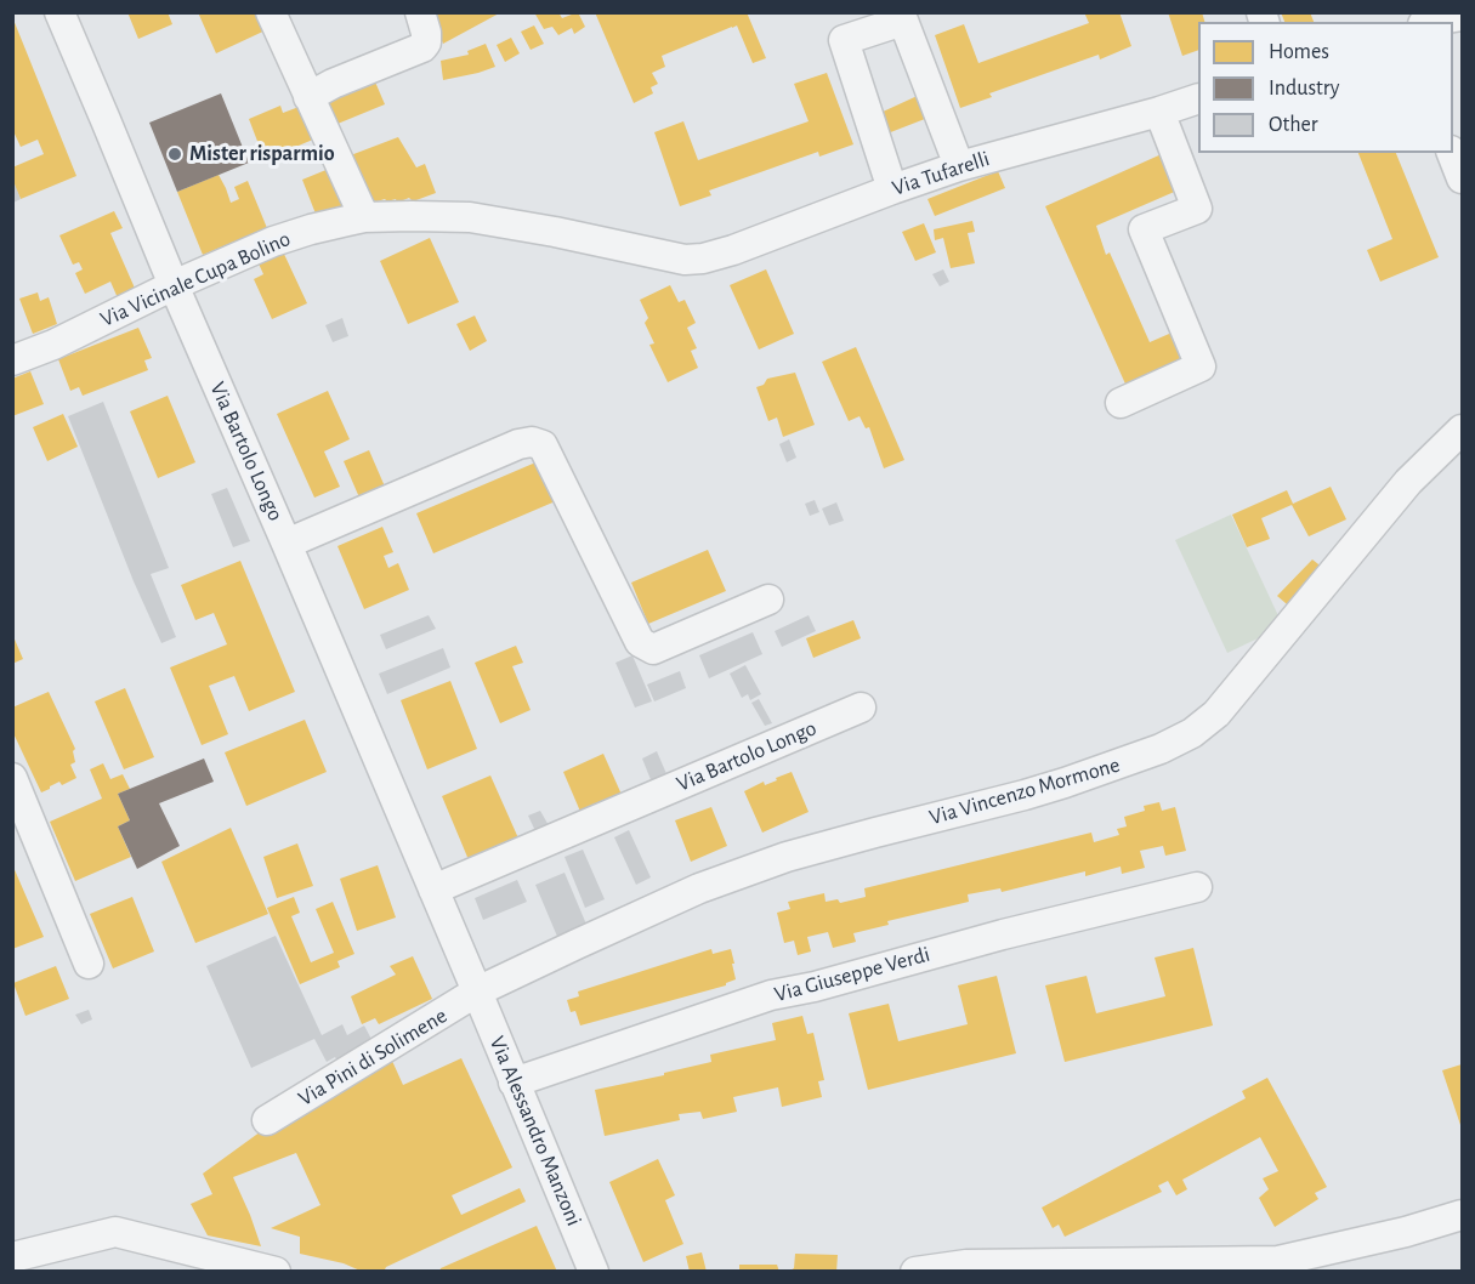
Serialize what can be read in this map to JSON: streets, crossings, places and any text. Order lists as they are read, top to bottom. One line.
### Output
{"streets":{"street":["Via Tufarelli","Via Vicinale Cupa Bolino","Via Bartolo Longo","Via Vincenzo Mormone","Via Giuseppe Verdi","Via Pini di Solimene","Via Alessandro Manzoni"]},"crossings":[["Via Tufarelli","Via Vicinale Cupa Bolino"],["Via Vicinale Cupa Bolino","Via Bartolo Longo"],["Via Bartolo Longo","Via Vincenzo Mormone"],["Via Bartolo Longo","Via Pini di Solimene"],["Via Bartolo Longo","Via Alessandro Manzoni"],["Via Vincenzo Mormone","Via Pini di Solimene"],["Via Vincenzo Mormone","Via Alessandro Manzoni"],["Via Giuseppe Verdi","Via Alessandro Manzoni"],["Via Pini di Solimene","Via Alessandro Manzoni"]],"places":["Mister risparmio"],"legend":["Homes","Industry","Other"]}
